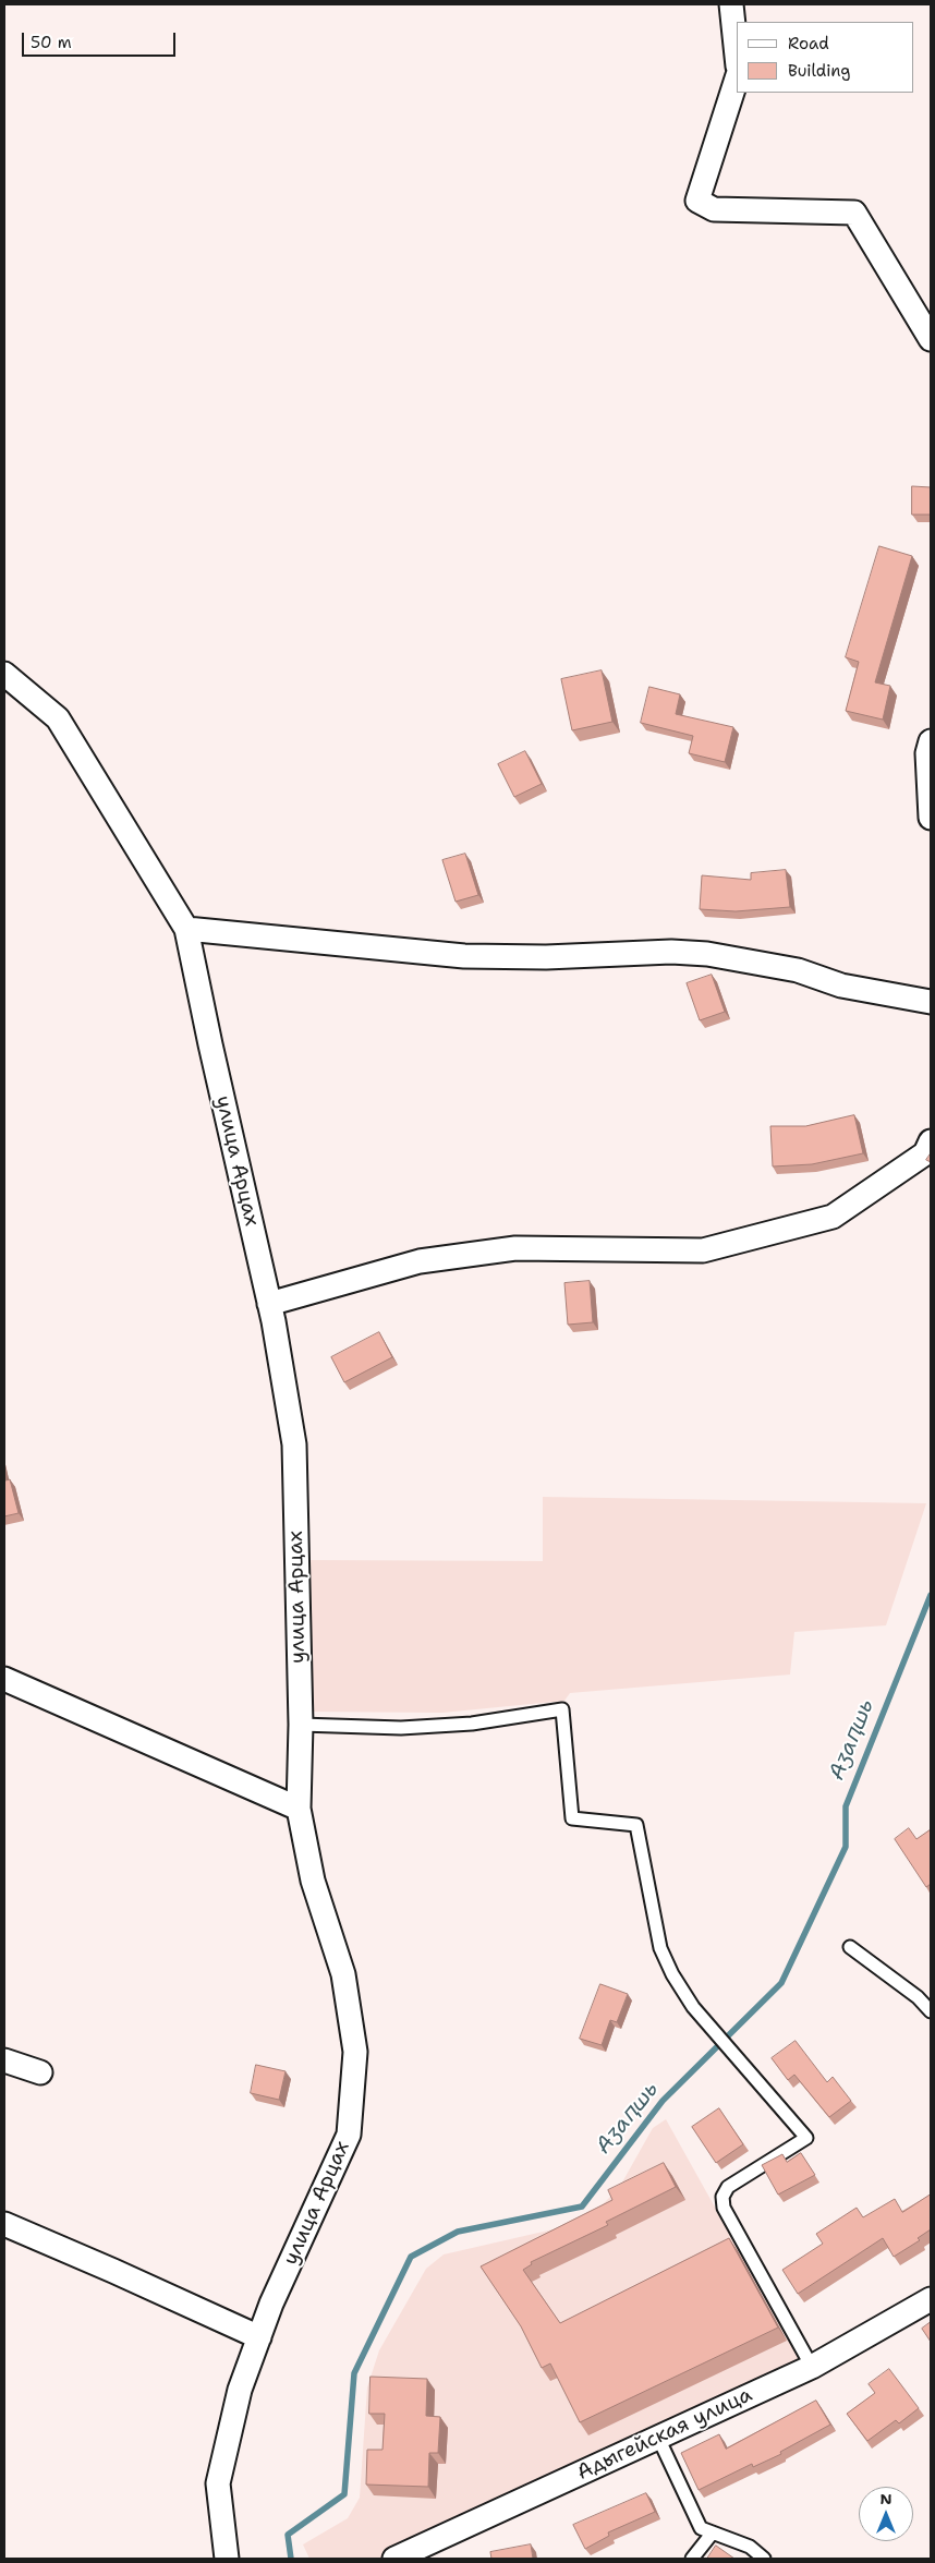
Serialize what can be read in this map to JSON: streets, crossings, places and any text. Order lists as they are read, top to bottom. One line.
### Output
{"streets":{"street":["улица Арцах","Адыгейская улица"]},"water":["Аӡаԥшь"],"legend":["Road","Building"],"scale_bar":"50 m","north":"top"}
